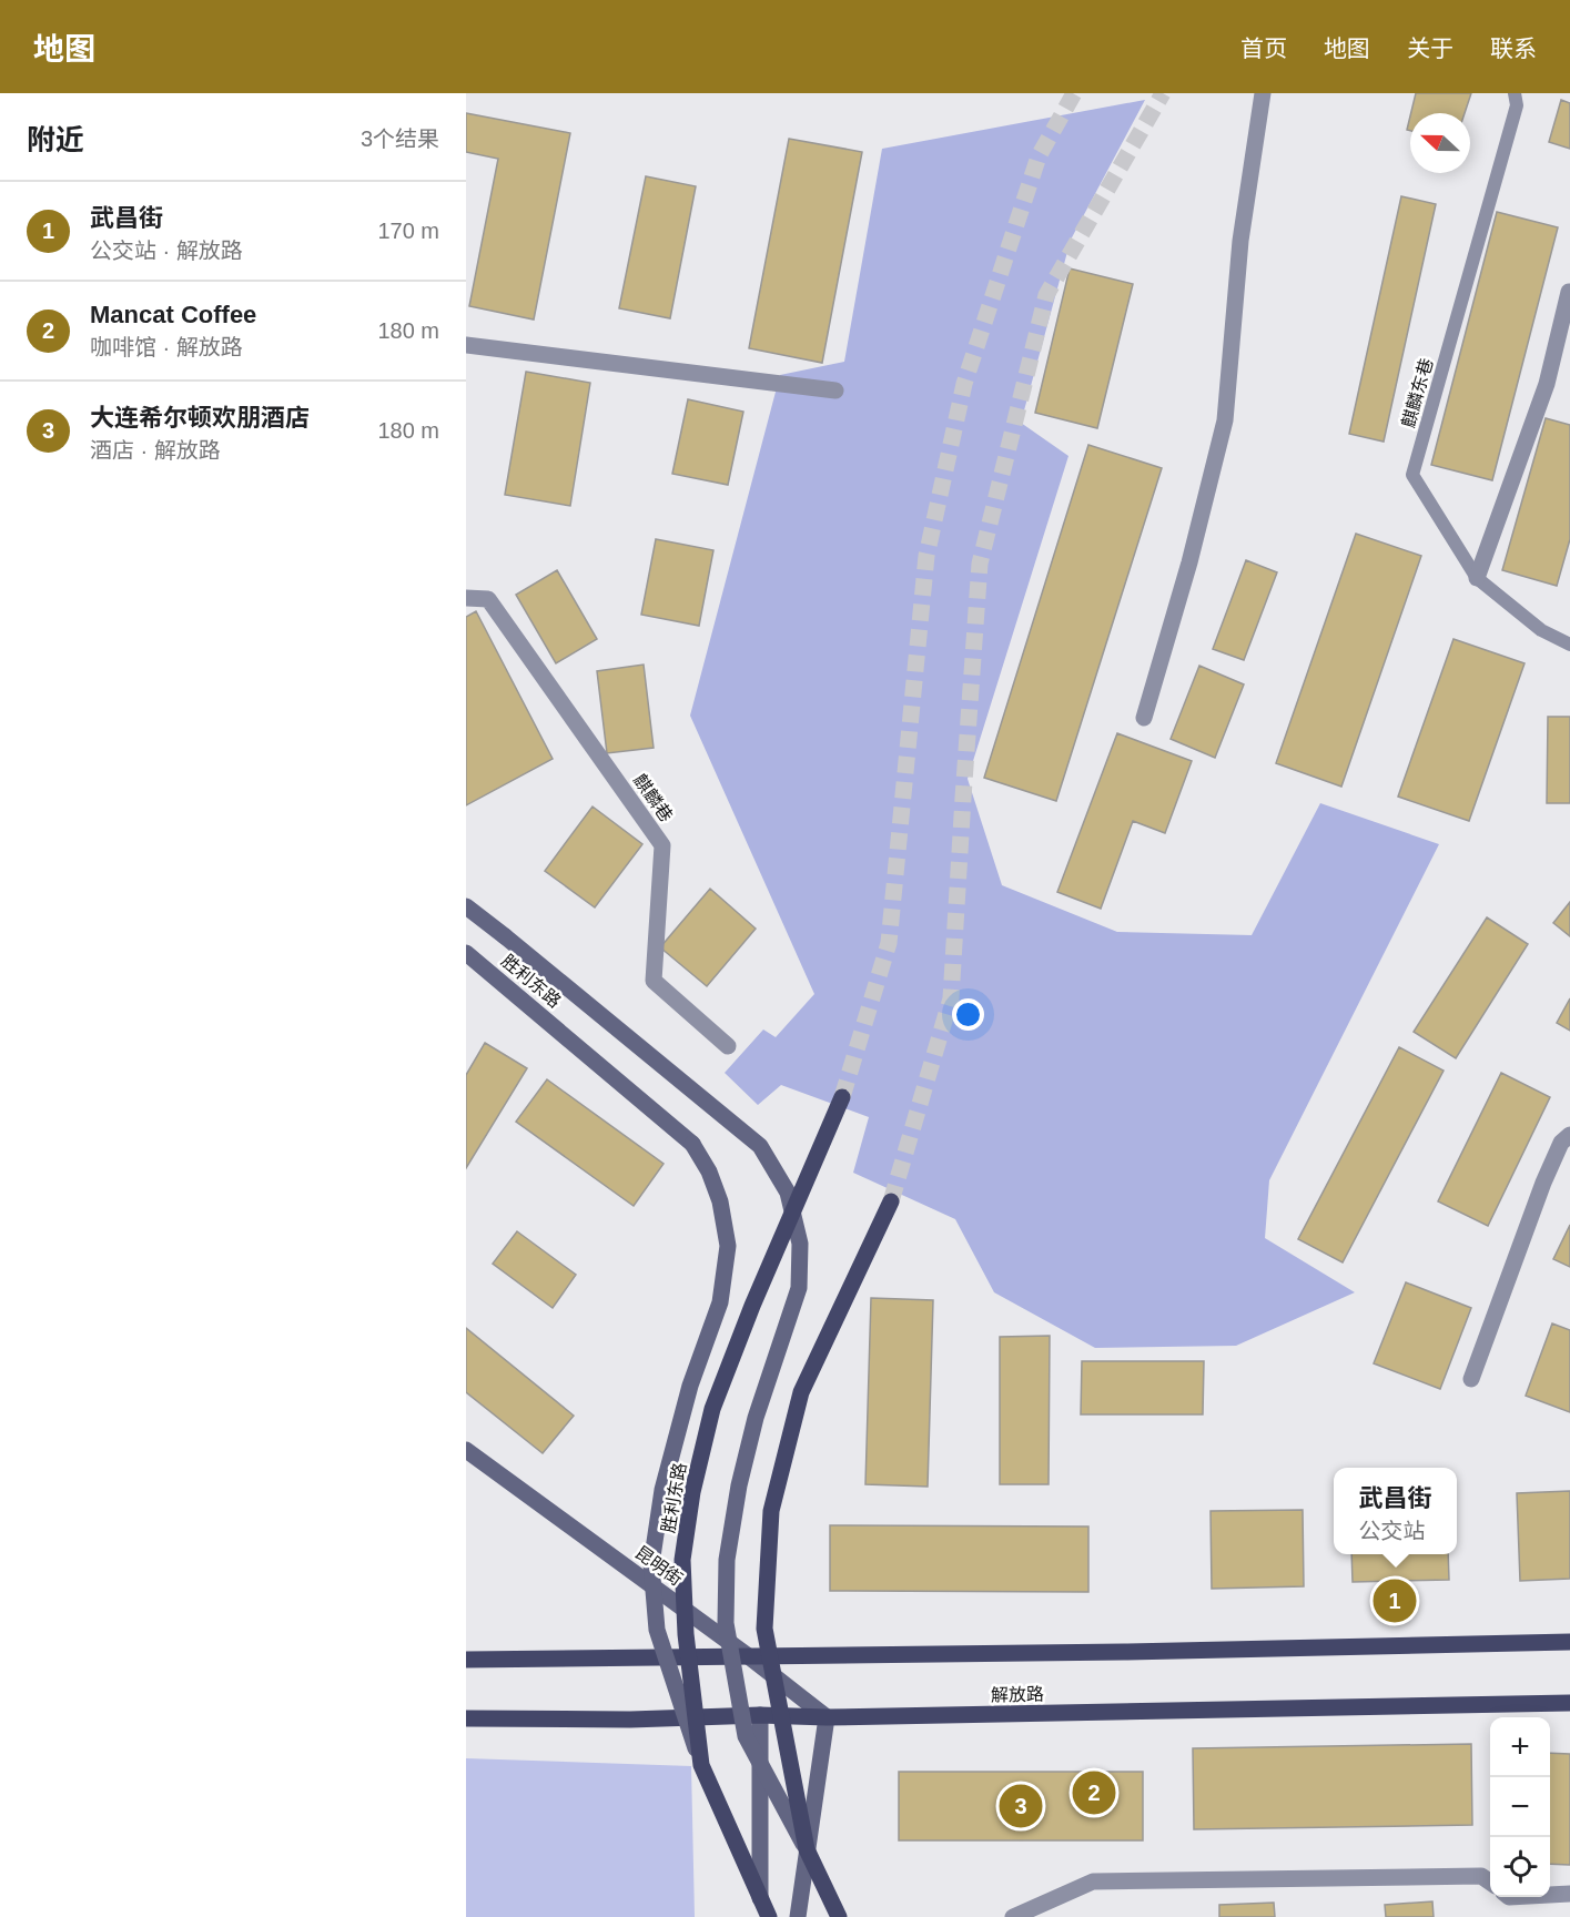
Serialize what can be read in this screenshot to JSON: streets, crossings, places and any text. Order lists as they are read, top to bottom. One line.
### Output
{"streets":{"main road":["胜利东路","昆明街","解放路"],"street":["麒麟巷"],"lane":["麒麟东巷"]},"crossings":[["昆明街","解放路"]],"north":"left","page":{"header":"地图","nav":["首页","地图","关于","联系"],"heading":["附近","3个结果"],"list":[{"mark":"1","name":"武昌街","note":"公交站 · 解放路","value":"170 m"},{"mark":"2","name":"Mancat Coffee","note":"咖啡馆 · 解放路","value":"180 m"},{"mark":"3","name":"大连希尔顿欢朋酒店","note":"酒店 · 解放路","value":"180 m"}],"popup":["武昌街","公交站"],"pins":["1","2","3"],"map_buttons":["+","−"]}}
